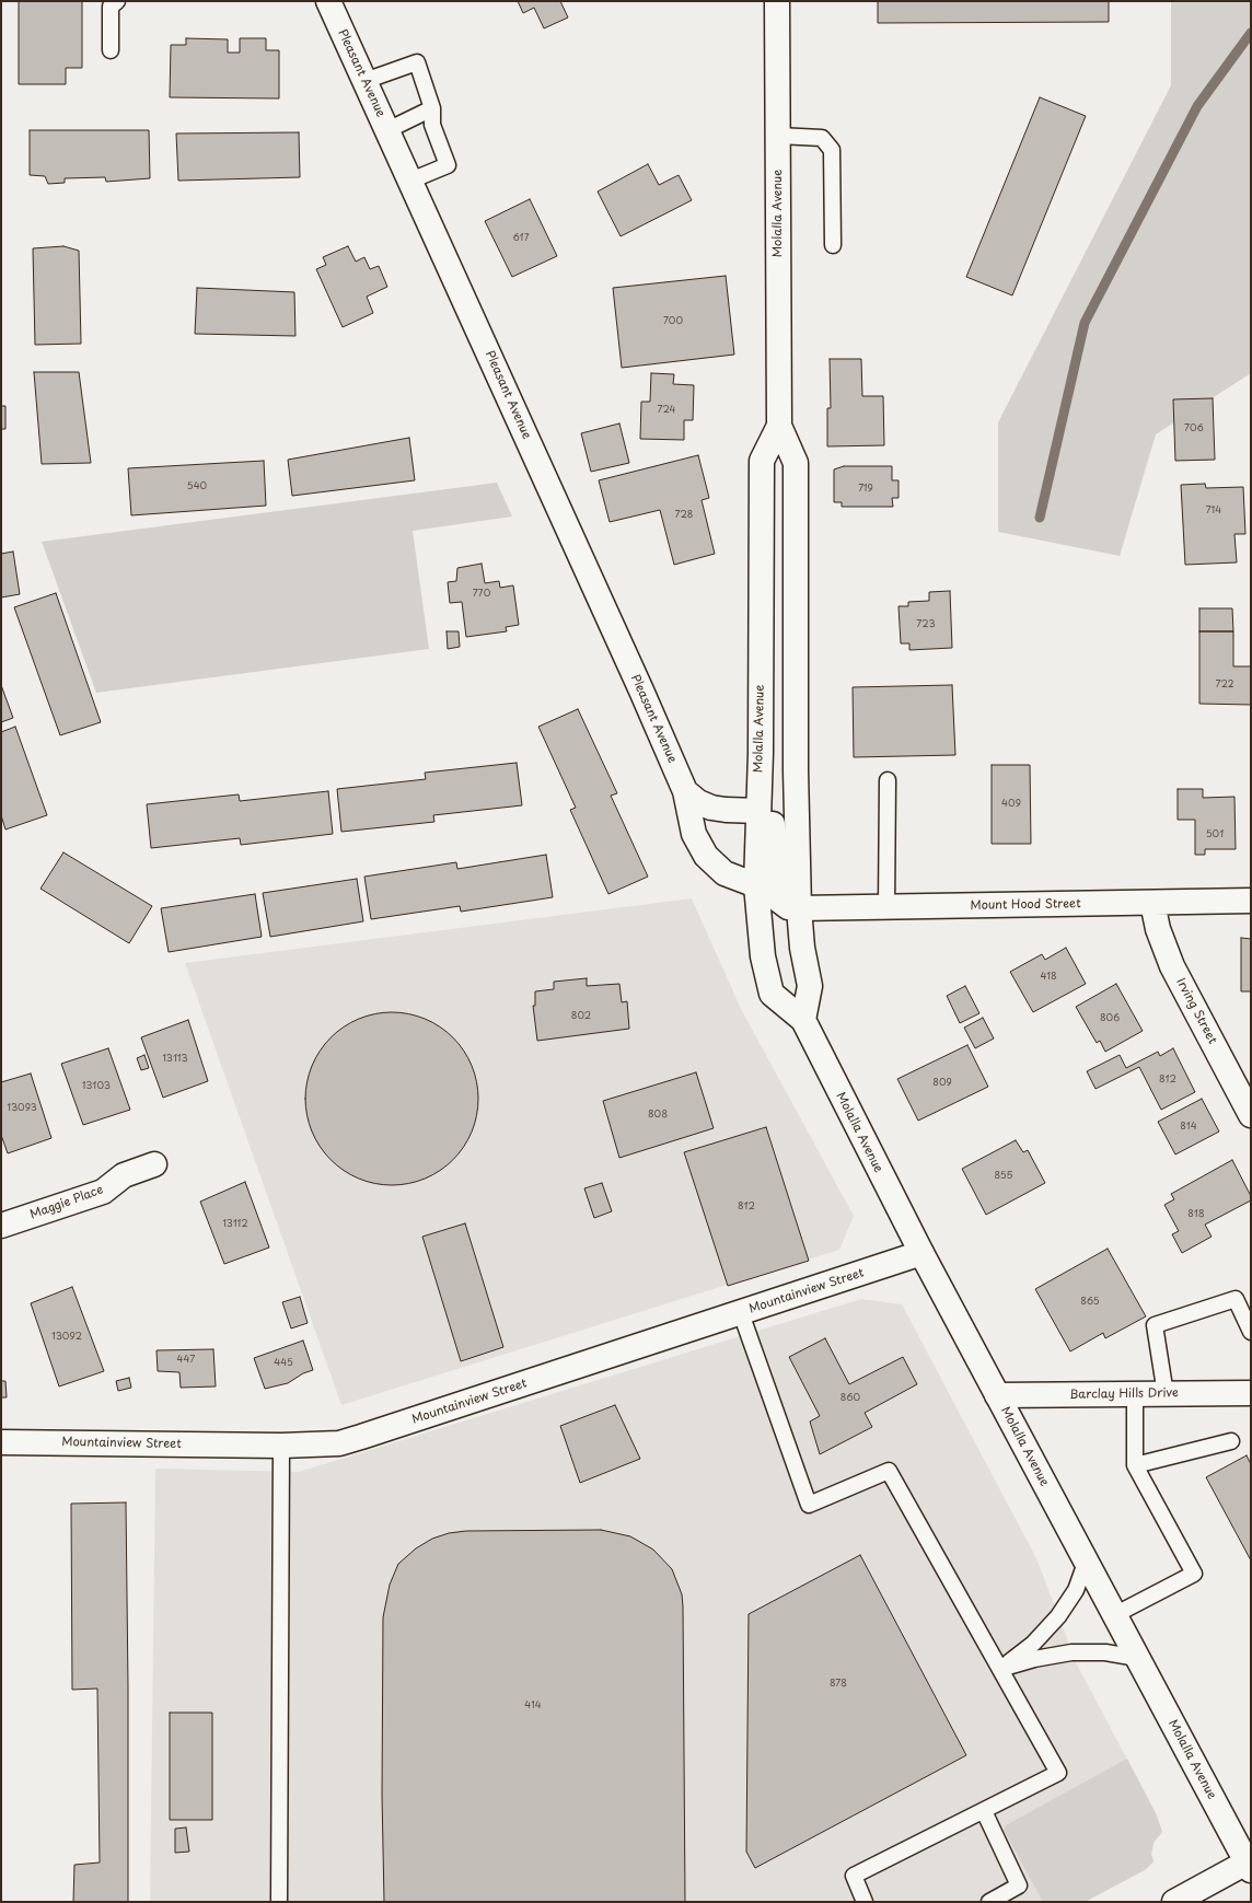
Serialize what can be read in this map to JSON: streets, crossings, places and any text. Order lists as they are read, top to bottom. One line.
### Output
{"streets":{"street":["Pleasant Avenue","Molalla Avenue","Mount Hood Street","Irving Street","Maggie Place","Mountainview Street","Barclay Hills Drive"]},"crossings":[["Pleasant Avenue","Molalla Avenue"],["Molalla Avenue","Mount Hood Street"],["Molalla Avenue","Mountainview Street"],["Molalla Avenue","Barclay Hills Drive"],["Mount Hood Street","Irving Street"]],"house_numbers":["617","700","724","706","540","719","714","728","770","723","722","409","501","418","802","806","13113","812","809","13103","13093","808","814","855","812","818","13112","865","13092","447","445","860","878","414"]}
